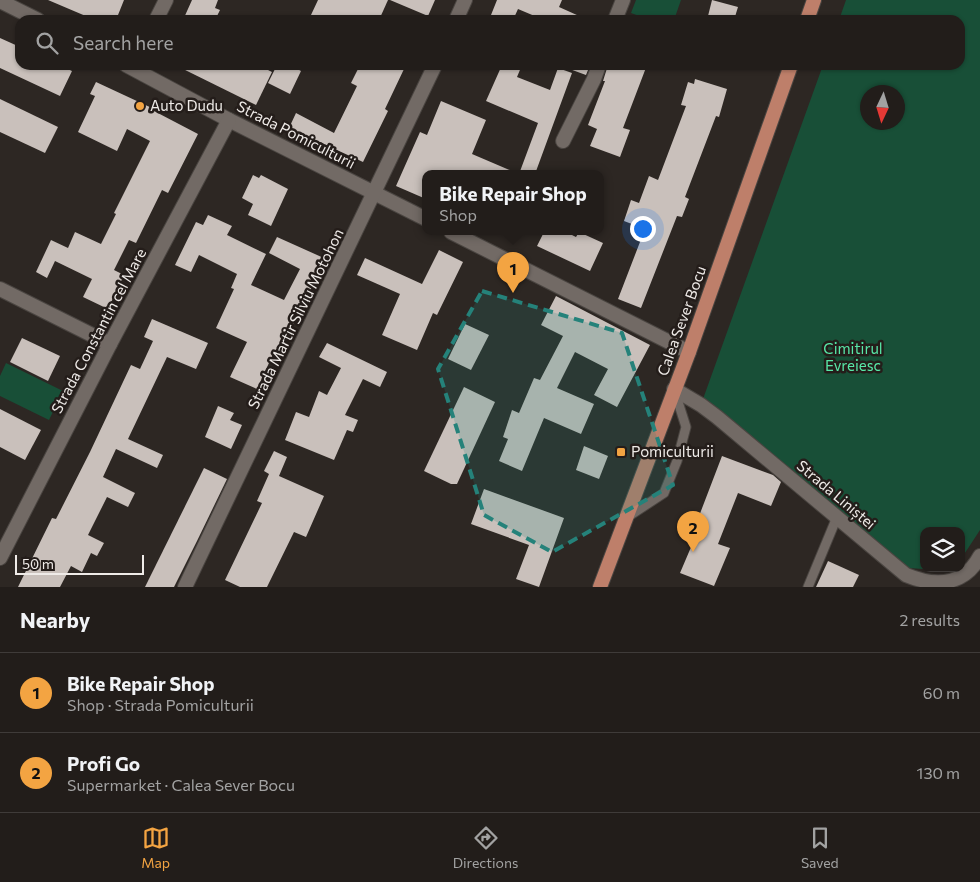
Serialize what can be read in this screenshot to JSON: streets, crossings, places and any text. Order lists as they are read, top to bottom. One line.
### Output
{"streets":{"main road":["Calea Sever Bocu"],"street":["Strada Pomiculturii","Strada Martir Silviu Motohon","Strada Constantin cel Mare","Strada Liniștei"]},"crossings":[["Strada Pomiculturii","Strada Martir Silviu Motohon"],["Strada Pomiculturii","Strada Constantin cel Mare"],["Calea Sever Bocu","Strada Liniștei"]],"parks":["Cimitirul Evreiesc"],"places":{"other":["Auto Dudu"],"transit":["Pomiculturii"]},"scale_bar":"50 m","north":"bottom","page":{"search":"Search here","popup":["Bike Repair Shop","Shop"],"pins":["1","2"],"scale":"50 m","heading":["Nearby","2 results"],"list":[{"mark":"1","name":"Bike Repair Shop","note":"Shop · Strada Pomiculturii","value":"60 m"},{"mark":"2","name":"Profi Go","note":"Supermarket · Calea Sever Bocu","value":"130 m"}],"nav":["Map","Directions","Saved"]}}
